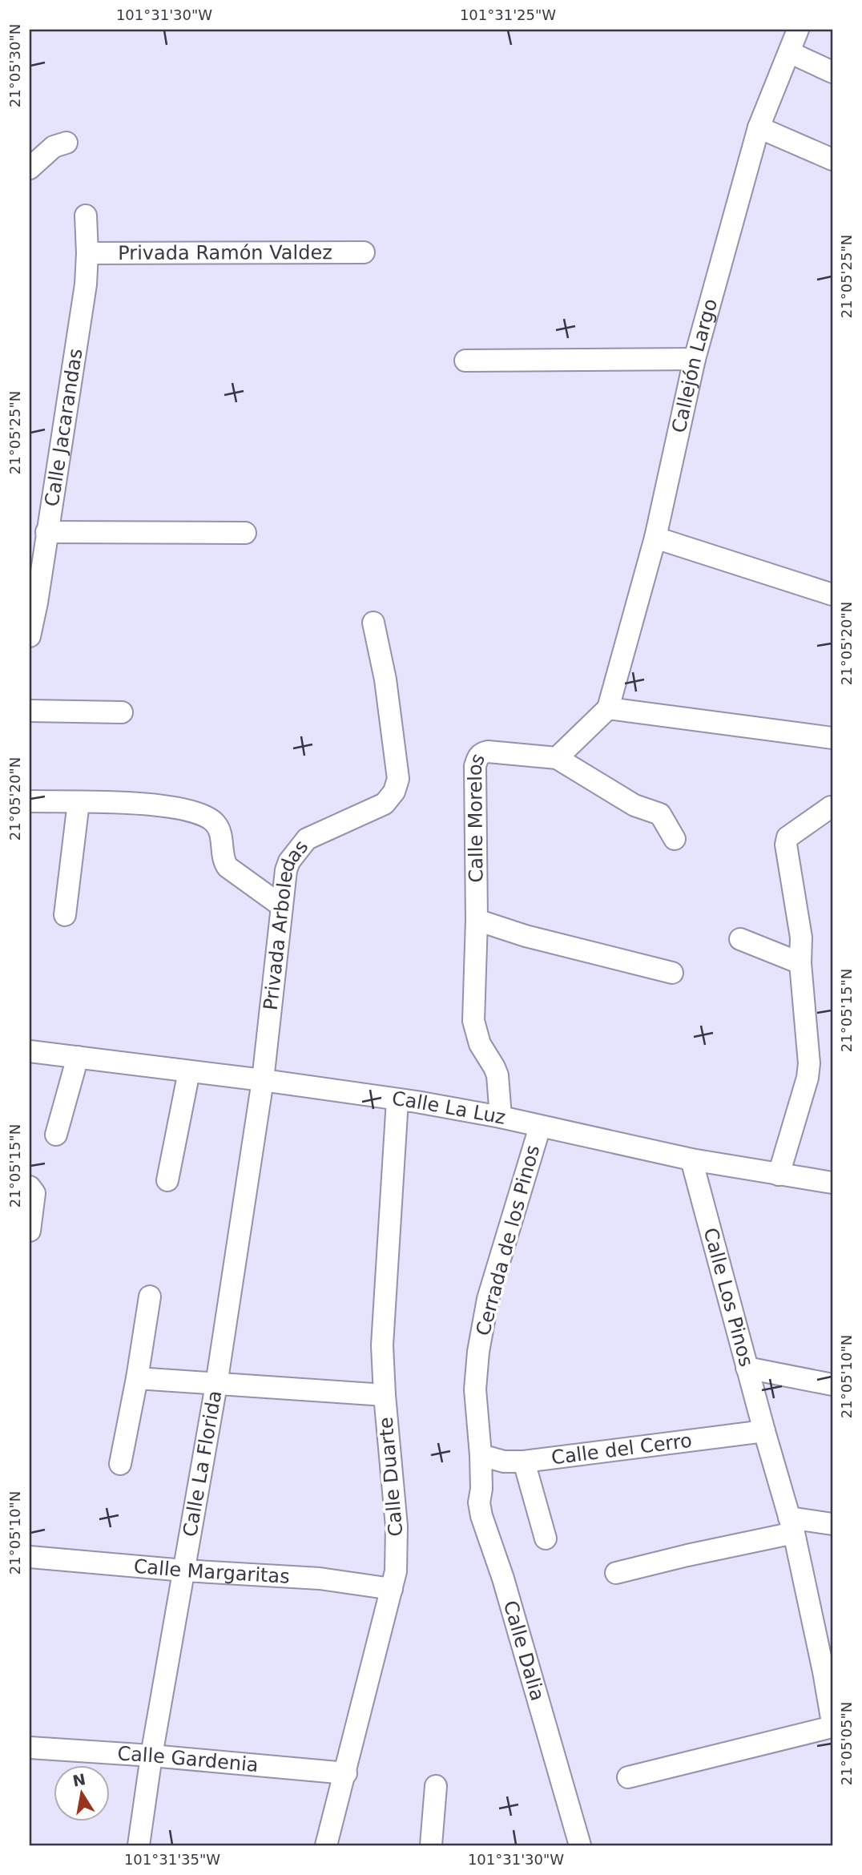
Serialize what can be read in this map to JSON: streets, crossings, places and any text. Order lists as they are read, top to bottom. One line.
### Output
{"streets":{"street":["Privada Ramón Valdez","Callejón Largo","Calle Jacarandas","Calle Morelos","Privada Arboledas","Calle La Luz","Cerrada de los Pinos","Calle Los Pinos","Calle del Cerro","Calle La Florida","Calle Duarte","Calle Margaritas","Calle Dalia","Calle Gardenia"]},"crossings":[["Privada Ramón Valdez","Calle Jacarandas"],["Calle Morelos","Calle La Luz"],["Privada Arboledas","Calle La Luz"],["Privada Arboledas","Calle La Florida"],["Calle La Luz","Cerrada de los Pinos"],["Calle La Luz","Calle Los Pinos"],["Calle La Luz","Calle La Florida"],["Calle La Luz","Calle Duarte"],["Cerrada de los Pinos","Calle del Cerro"],["Cerrada de los Pinos","Calle Dalia"],["Calle Los Pinos","Calle del Cerro"],["Calle del Cerro","Calle Dalia"],["Calle La Florida","Calle Margaritas"],["Calle La Florida","Calle Gardenia"],["Calle Duarte","Calle Margaritas"],["Calle Duarte","Calle Gardenia"]],"north":"top","coordinates":["101°31'30\"W","101°31'25\"W","21°05'30\"N","21°05'25\"N","21°05'20\"N","21°05'15\"N","21°05'10\"N","21°05'05\"N","101°31'35\"W"]}
